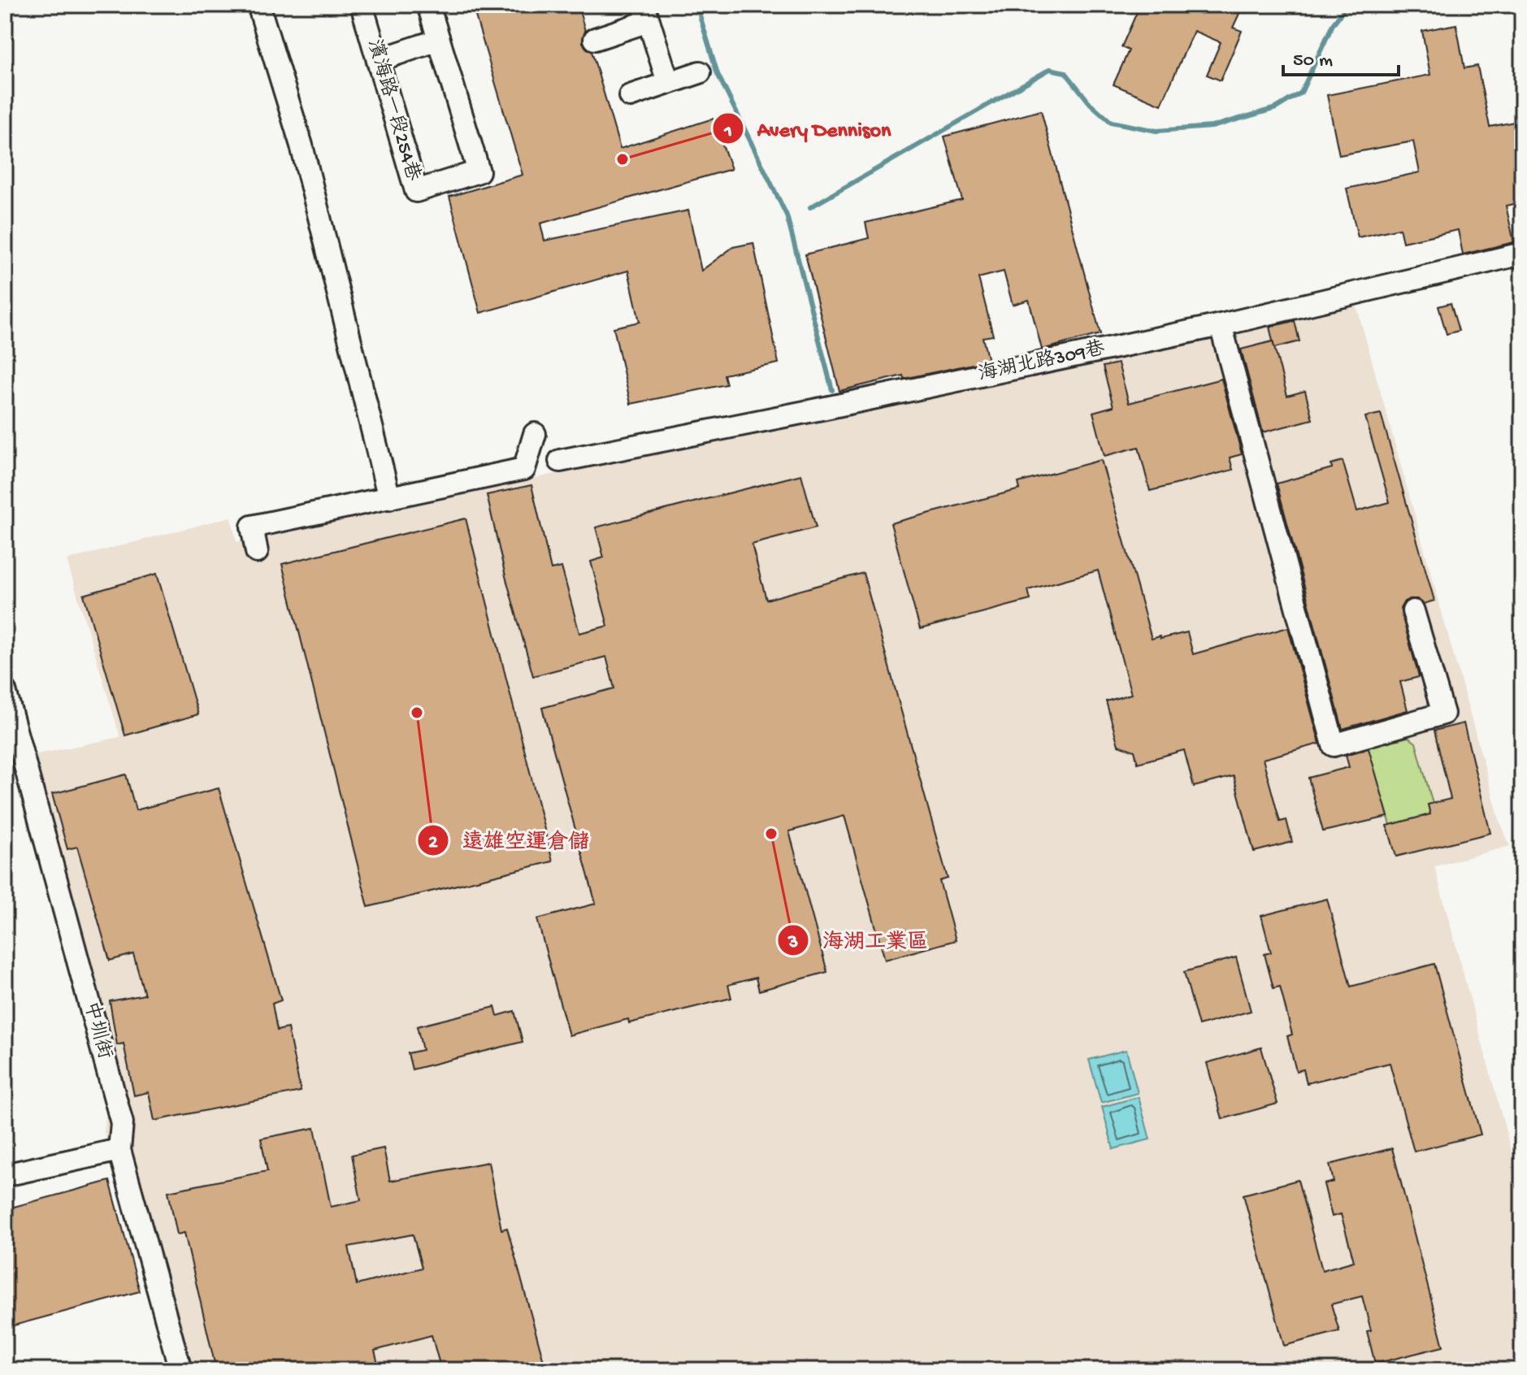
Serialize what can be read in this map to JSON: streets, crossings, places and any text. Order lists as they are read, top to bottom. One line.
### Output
{"streets":{"street":["濱海路一段254巷","海湖北路309巷","中圳街"]},"places":["Avery Dennison","遠雄空運倉儲","海湖工業區"],"scale_bar":"50 m"}
